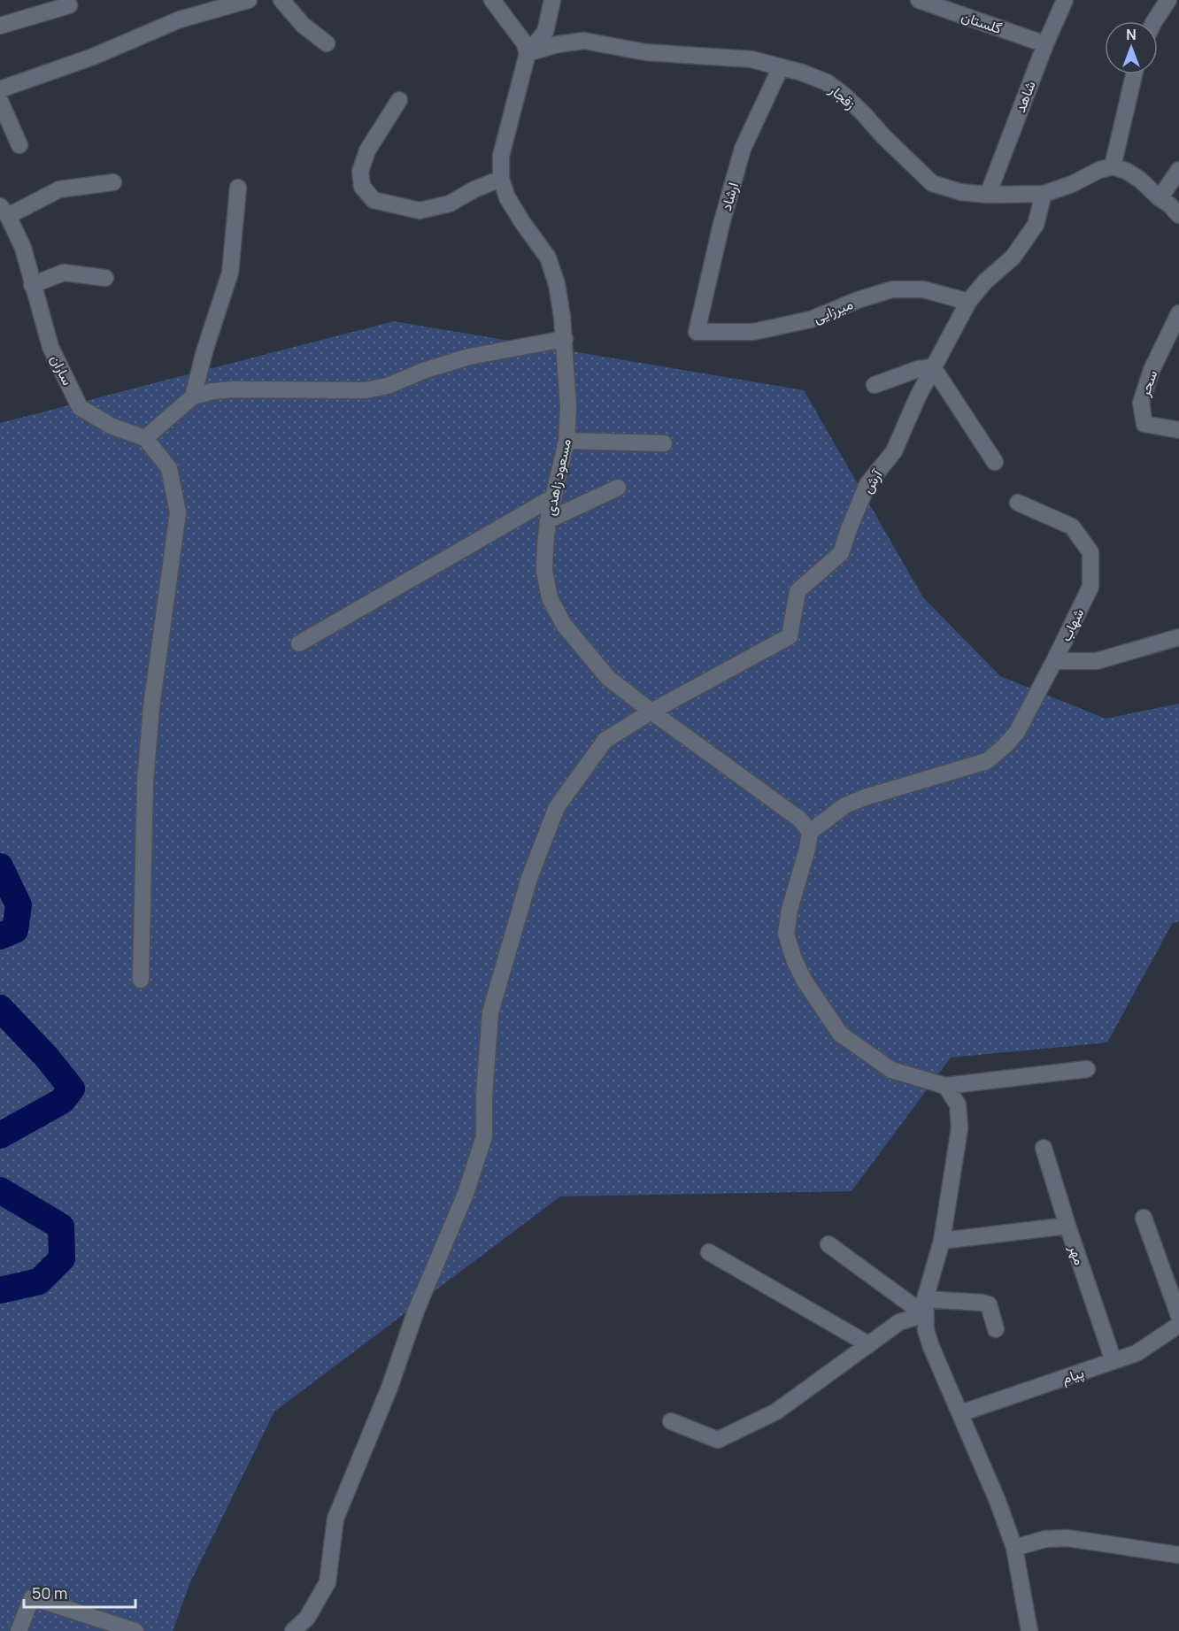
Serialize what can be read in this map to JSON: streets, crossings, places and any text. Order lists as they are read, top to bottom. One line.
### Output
{"streets":{"street":["گلستان","زقجار","شاهد","ارشاد","میرزایی","ساران","سحر","مسعود زاهدی","آرش","شهاب","مهر","پیام"]},"crossings":[["گلستان","شاهد"],["زقجار","شاهد"],["زقجار","ارشاد"],["زقجار","مسعود زاهدی"],["زقجار","آرش"],["ارشاد","میرزایی"],["میرزایی","آرش"],["مسعود زاهدی","آرش"],["مهر","پیام"]],"scale_bar":"50 m","north":"top"}
